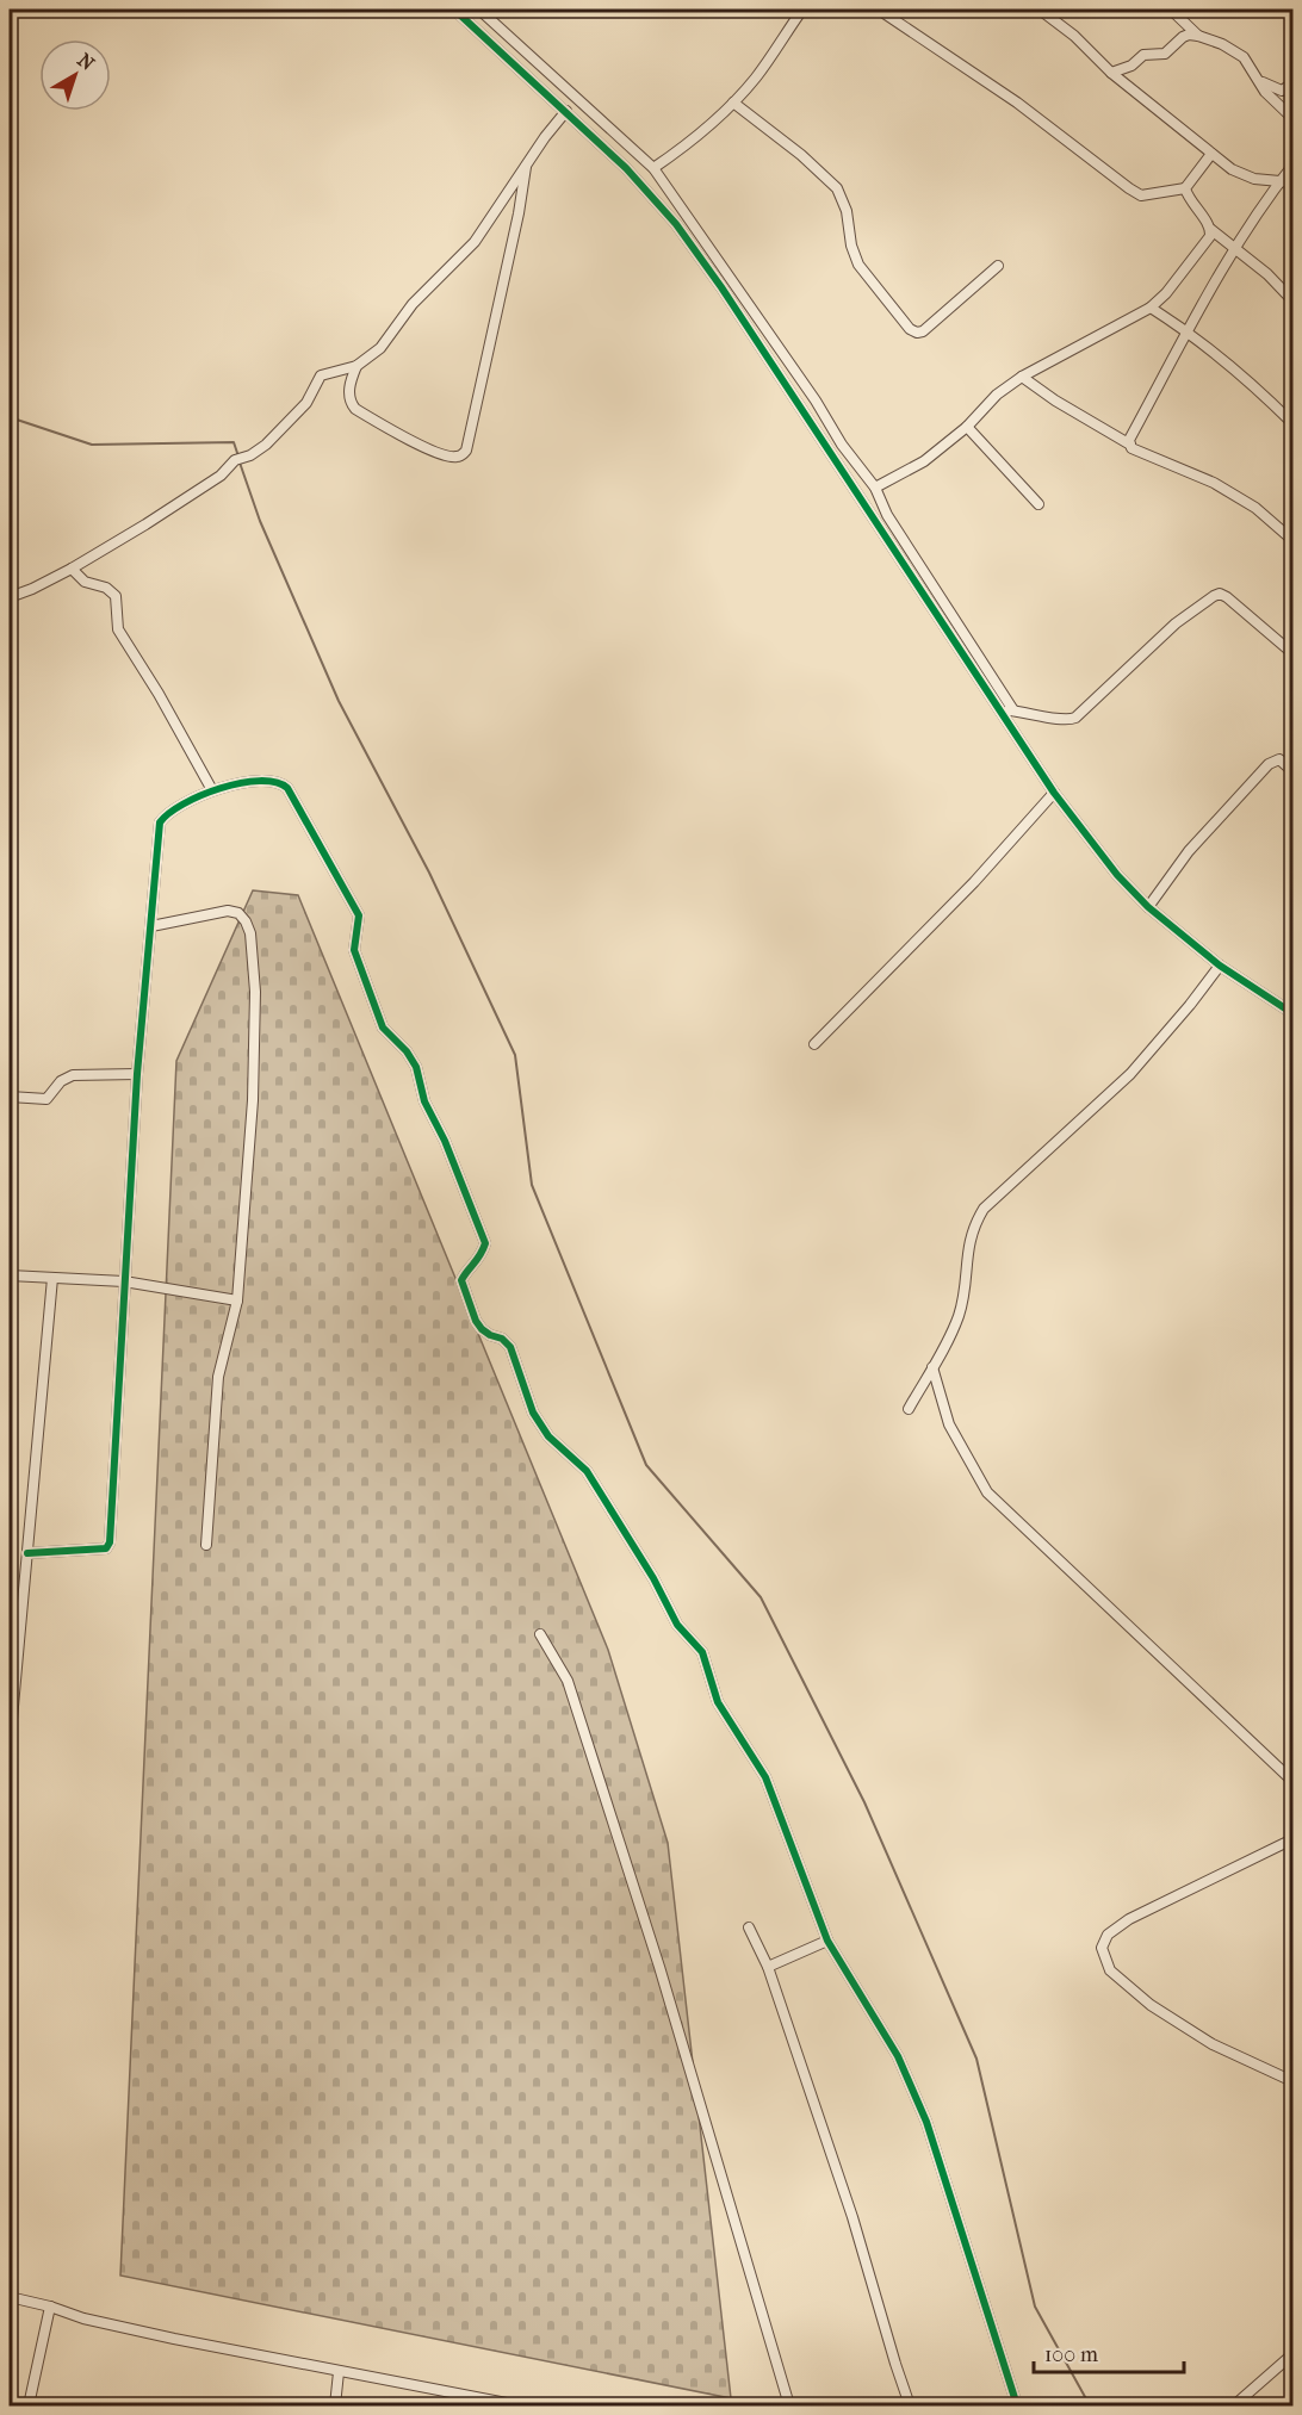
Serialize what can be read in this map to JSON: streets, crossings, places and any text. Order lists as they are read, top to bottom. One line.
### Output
{"scale_bar":"100 m","north":"top right"}
